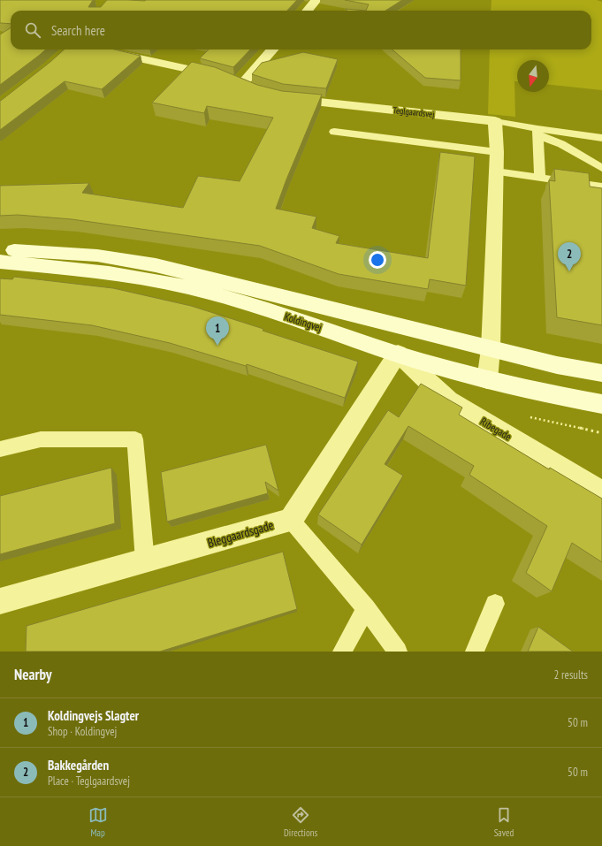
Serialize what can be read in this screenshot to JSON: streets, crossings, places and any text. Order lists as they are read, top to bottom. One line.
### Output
{"streets":{"main road":["Koldingvej"],"street":["Teglgaardsvej","Ribegade","Bleggaardsgade"]},"crossings":[["Koldingvej","Ribegade"]],"north":"bottom","page":{"search":"Search here","pins":["2","1"],"heading":["Nearby","2 results"],"list":[{"mark":"1","name":"Koldingvejs Slagter","note":"Shop · Koldingvej","value":"50 m"},{"mark":"2","name":"Bakkegården","note":"Place · Teglgaardsvej","value":"50 m"}],"nav":["Map","Directions","Saved"]}}
